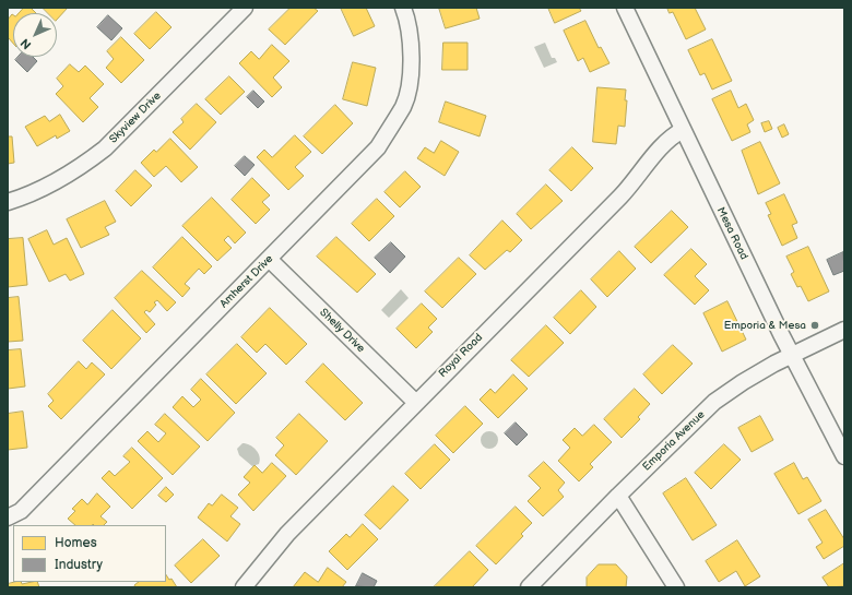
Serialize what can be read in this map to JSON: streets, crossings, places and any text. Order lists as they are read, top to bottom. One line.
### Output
{"streets":{"street":["Skyview Drive","Mesa Road","Amherst Drive","Shelly Drive","Royal Road","Emporia Avenue"]},"crossings":[["Mesa Road","Royal Road"],["Mesa Road","Emporia Avenue"],["Amherst Drive","Shelly Drive"],["Shelly Drive","Royal Road"]],"places":["Emporia & Mesa"],"legend":["Homes","Industry"],"north":"bottom left"}
